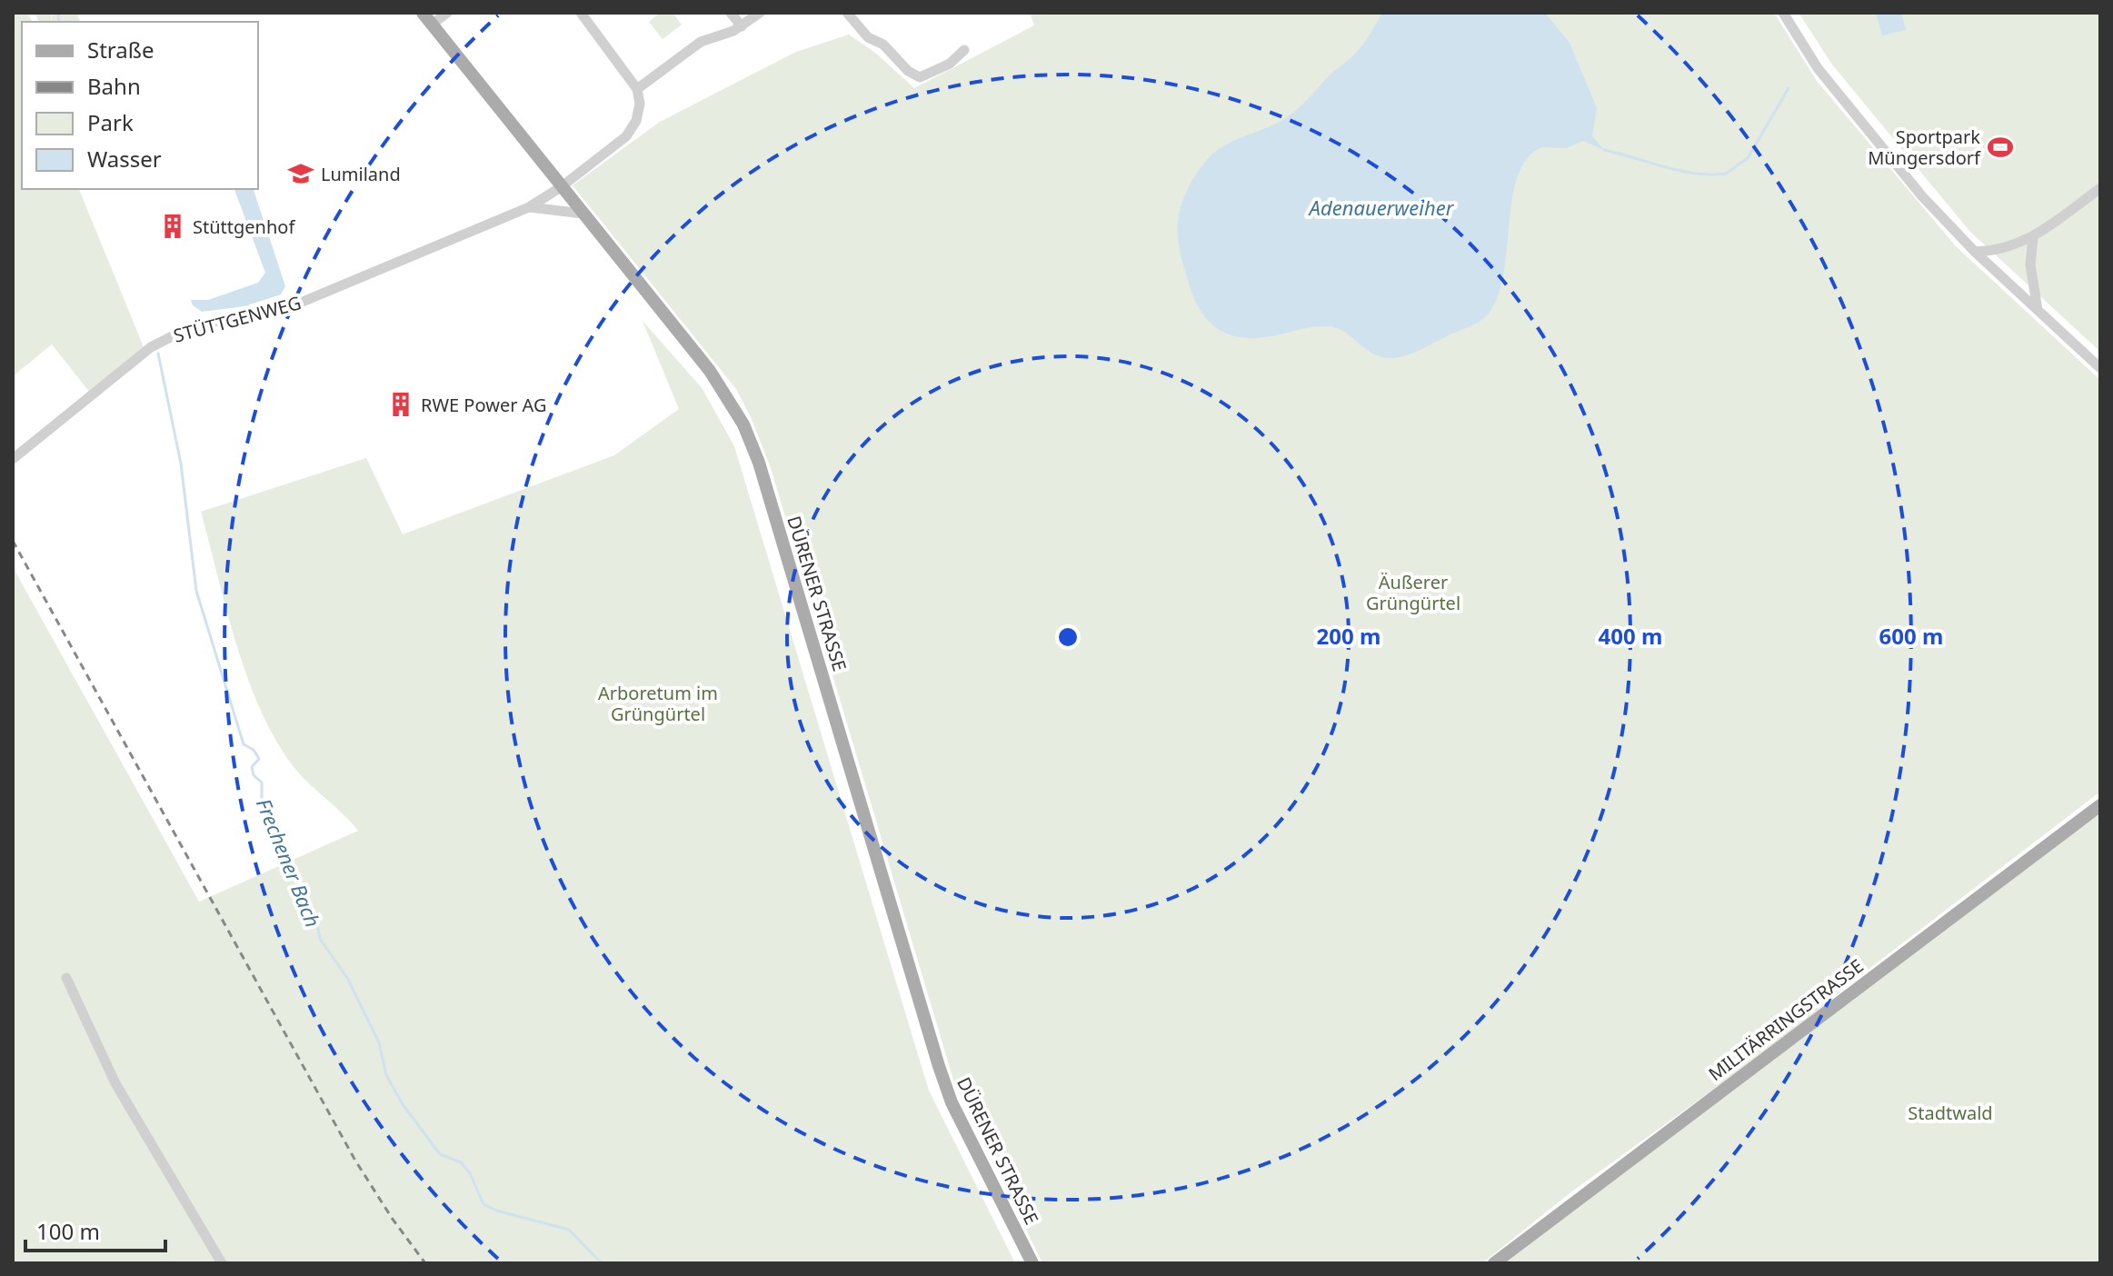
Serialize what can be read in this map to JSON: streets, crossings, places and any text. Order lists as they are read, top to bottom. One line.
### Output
{"streets":{"main road":["DÜRENER STRASSE","MILITÄRRINGSTRASSE"],"street":["STÜTTGENWEG"]},"crossings":[["STÜTTGENWEG","DÜRENER STRASSE"]],"water":["Adenauerweiher","Frechener Bach"],"parks":["Äußerer Grüngürtel","Arboretum im Grüngürtel","Stadtwald"],"places":{"sports":["Sportpark Müngersdorf"],"school or university":["Lumiland"],"building":["Stüttgenhof","RWE Power AG"]},"legend":["Straße","Bahn","Park","Wasser"],"scale_bar":"100 m","rings":["200 m","400 m","600 m"]}
